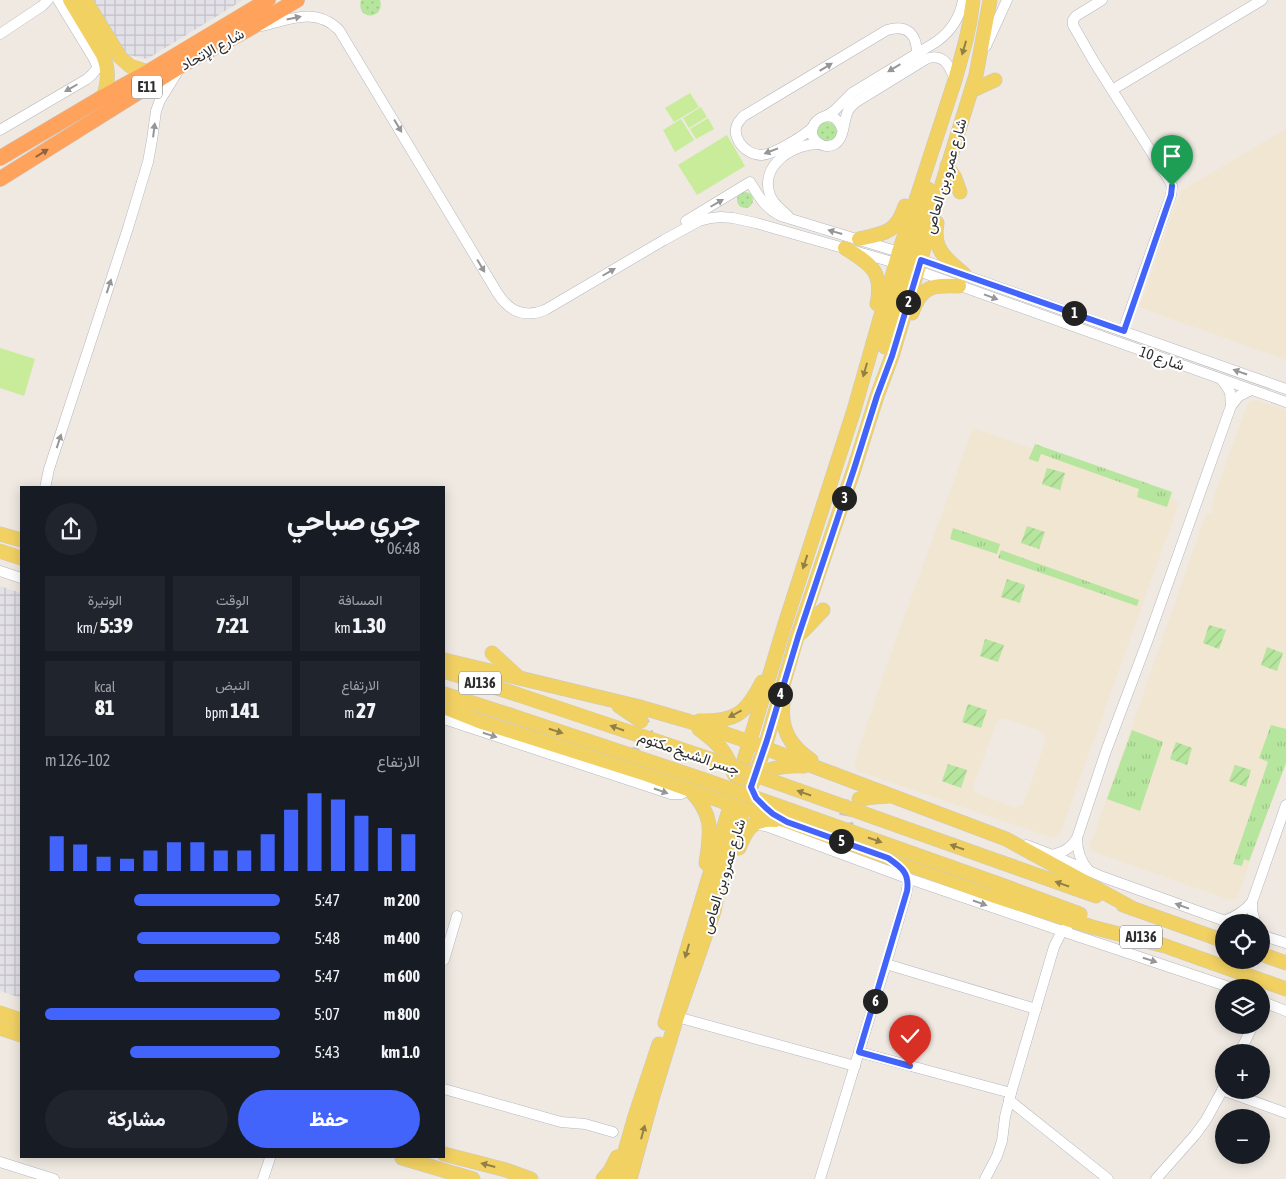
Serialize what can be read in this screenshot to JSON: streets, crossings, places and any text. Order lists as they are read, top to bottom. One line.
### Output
{"streets":{"highway":["شارع الإتحاد","E11"],"main road":["شارع عمرو بن العاص","AJ136","جسر الشيخ مكتوم"],"street":["شارع 10"]},"crossings":[["شارع عمرو بن العاص","شارع 10"],["AJ136","جسر الشيخ مكتوم"]],"page":{"pins":["2","1","3","4","5","6"],"heading":["جري صباحي","06:48"],"stats":[["المسافة","1.30 km"],["الوقت","7:21"],["الوتيرة","5:39 /km"],["الارتفاع","27 m"],["النبض","141 bpm"],["kcal","81"]],"chart":["الارتفاع","102–126 m"],"list":[{"name":"200 m","note":"5:47"},{"name":"400 m","note":"5:48"},{"name":"600 m","note":"5:47"},{"name":"800 m","note":"5:07"},{"name":"1.0 km","note":"5:43"}],"map_buttons":["+","−"],"buttons":["حفظ","مشاركة"]}}
